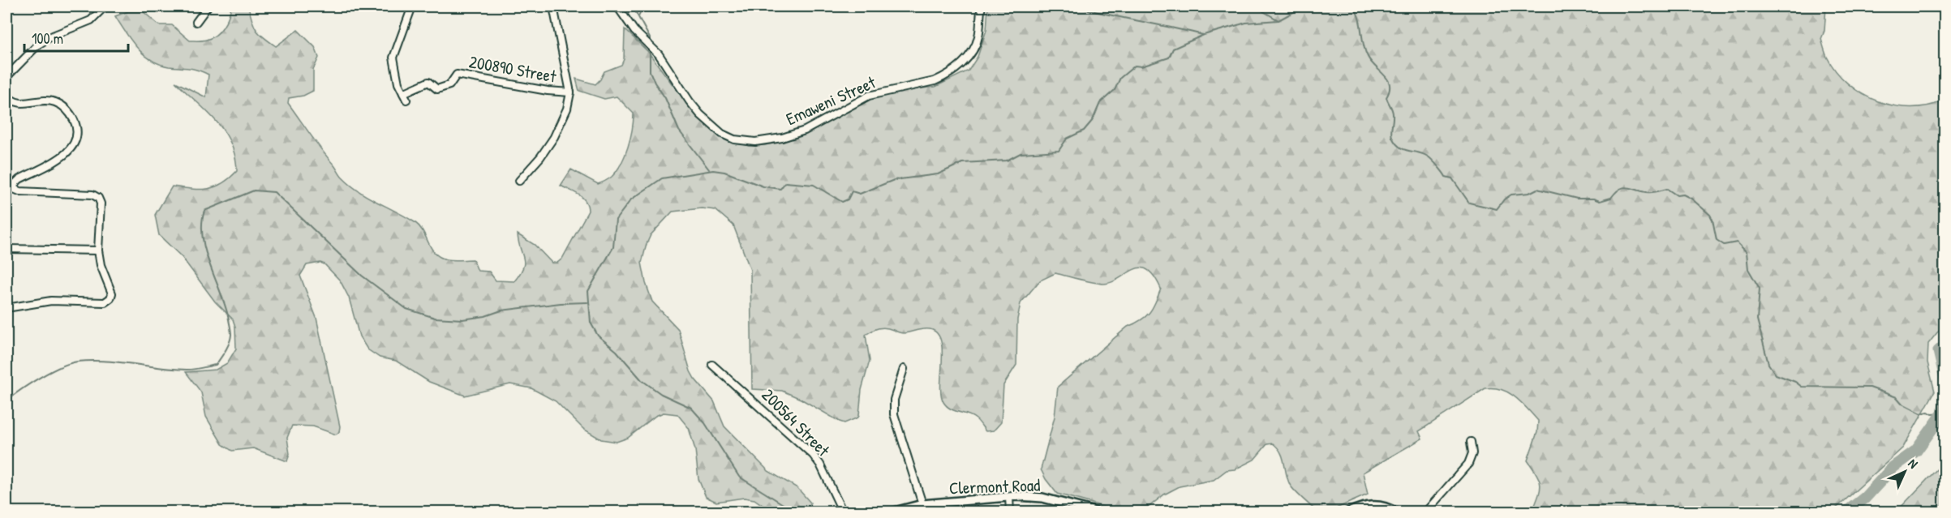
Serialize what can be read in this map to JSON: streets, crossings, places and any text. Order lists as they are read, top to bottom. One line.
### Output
{"streets":{"street":["200890 Street","Emaweni Street","200564 Street","Clermont Road"]},"scale_bar":"100 m","north":"top right"}
